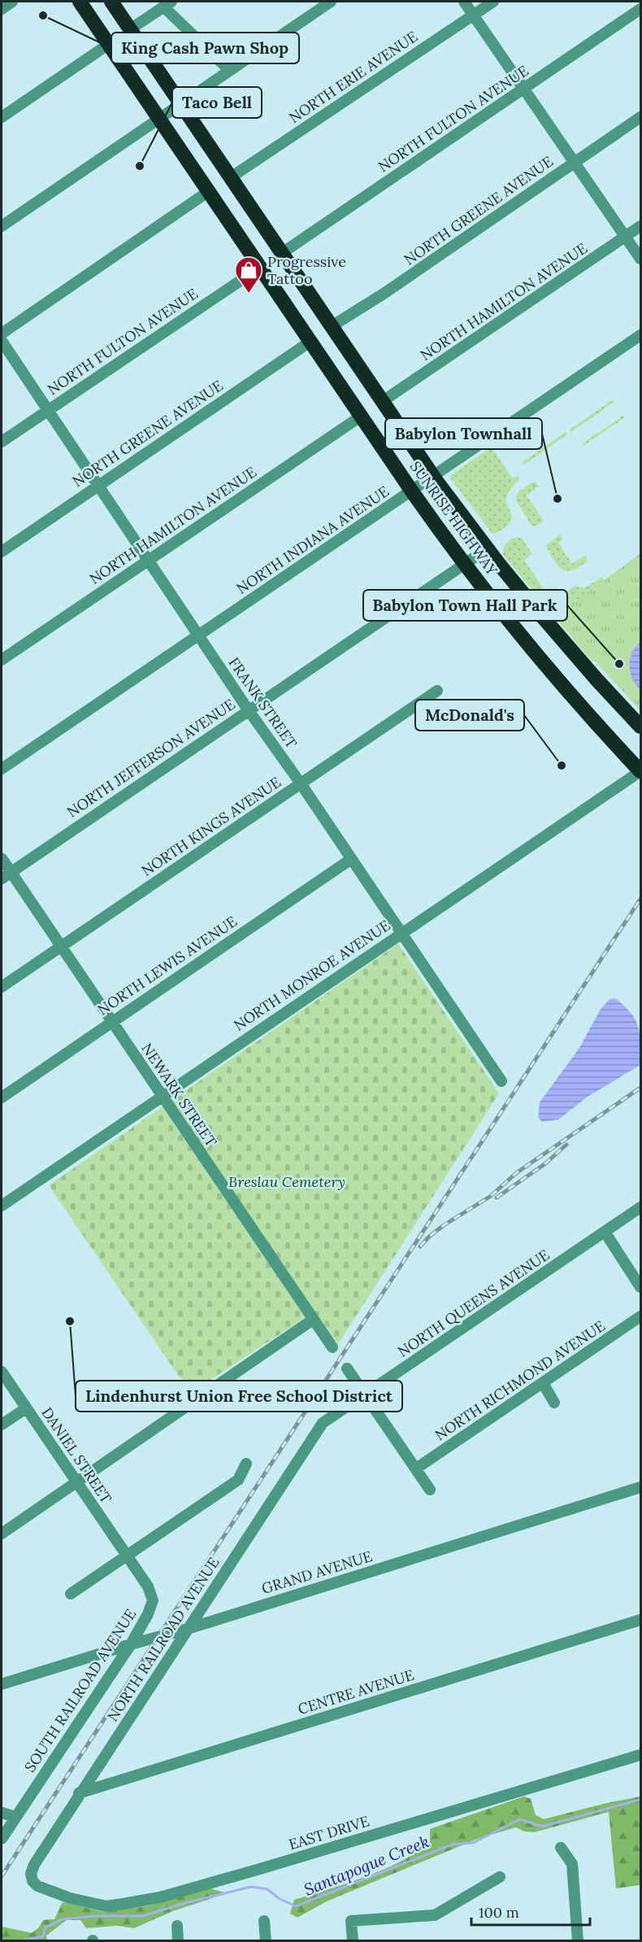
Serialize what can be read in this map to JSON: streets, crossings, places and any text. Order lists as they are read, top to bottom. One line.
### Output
{"streets":{"highway":["SUNRISE HIGHWAY"],"street":["NORTH ERIE AVENUE","NORTH FULTON AVENUE","NORTH GREENE AVENUE","NORTH HAMILTON AVENUE","NORTH INDIANA AVENUE","FRANK STREET","NORTH JEFFERSON AVENUE","NORTH KINGS AVENUE","NORTH LEWIS AVENUE","NORTH MONROE AVENUE","NEWARK STREET","NORTH QUEENS AVENUE","NORTH RICHMOND AVENUE","DANIEL STREET","GRAND AVENUE","NORTH RAILROAD AVENUE","SOUTH RAILROAD AVENUE","CENTRE AVENUE","EAST DRIVE"]},"crossings":[["NORTH ERIE AVENUE","SUNRISE HIGHWAY"],["NORTH FULTON AVENUE","SUNRISE HIGHWAY"],["NORTH FULTON AVENUE","FRANK STREET"],["NORTH GREENE AVENUE","SUNRISE HIGHWAY"],["NORTH GREENE AVENUE","FRANK STREET"],["NORTH HAMILTON AVENUE","SUNRISE HIGHWAY"],["NORTH HAMILTON AVENUE","FRANK STREET"],["SUNRISE HIGHWAY","NORTH INDIANA AVENUE"],["SUNRISE HIGHWAY","NORTH JEFFERSON AVENUE"],["SUNRISE HIGHWAY","NORTH MONROE AVENUE"],["NORTH INDIANA AVENUE","FRANK STREET"],["FRANK STREET","NORTH JEFFERSON AVENUE"],["FRANK STREET","NORTH KINGS AVENUE"],["FRANK STREET","NORTH LEWIS AVENUE"],["FRANK STREET","NORTH MONROE AVENUE"],["NORTH JEFFERSON AVENUE","NEWARK STREET"],["NORTH KINGS AVENUE","NEWARK STREET"],["NORTH LEWIS AVENUE","NEWARK STREET"],["NORTH MONROE AVENUE","NEWARK STREET"],["NORTH QUEENS AVENUE","NORTH RAILROAD AVENUE"],["DANIEL STREET","SOUTH RAILROAD AVENUE"],["GRAND AVENUE","NORTH RAILROAD AVENUE"],["GRAND AVENUE","SOUTH RAILROAD AVENUE"],["NORTH RAILROAD AVENUE","CENTRE AVENUE"],["NORTH RAILROAD AVENUE","EAST DRIVE"]],"water":["Santapogue Creek"],"parks":["Breslau Cemetery"],"places":{"other":["King Cash Pawn Shop","Taco Bell","Babylon Townhall","Babylon Town Hall Park","McDonald's","Lindenhurst Union Free School District"],"shop":["Progressive Tattoo"]},"scale_bar":"100 m"}
